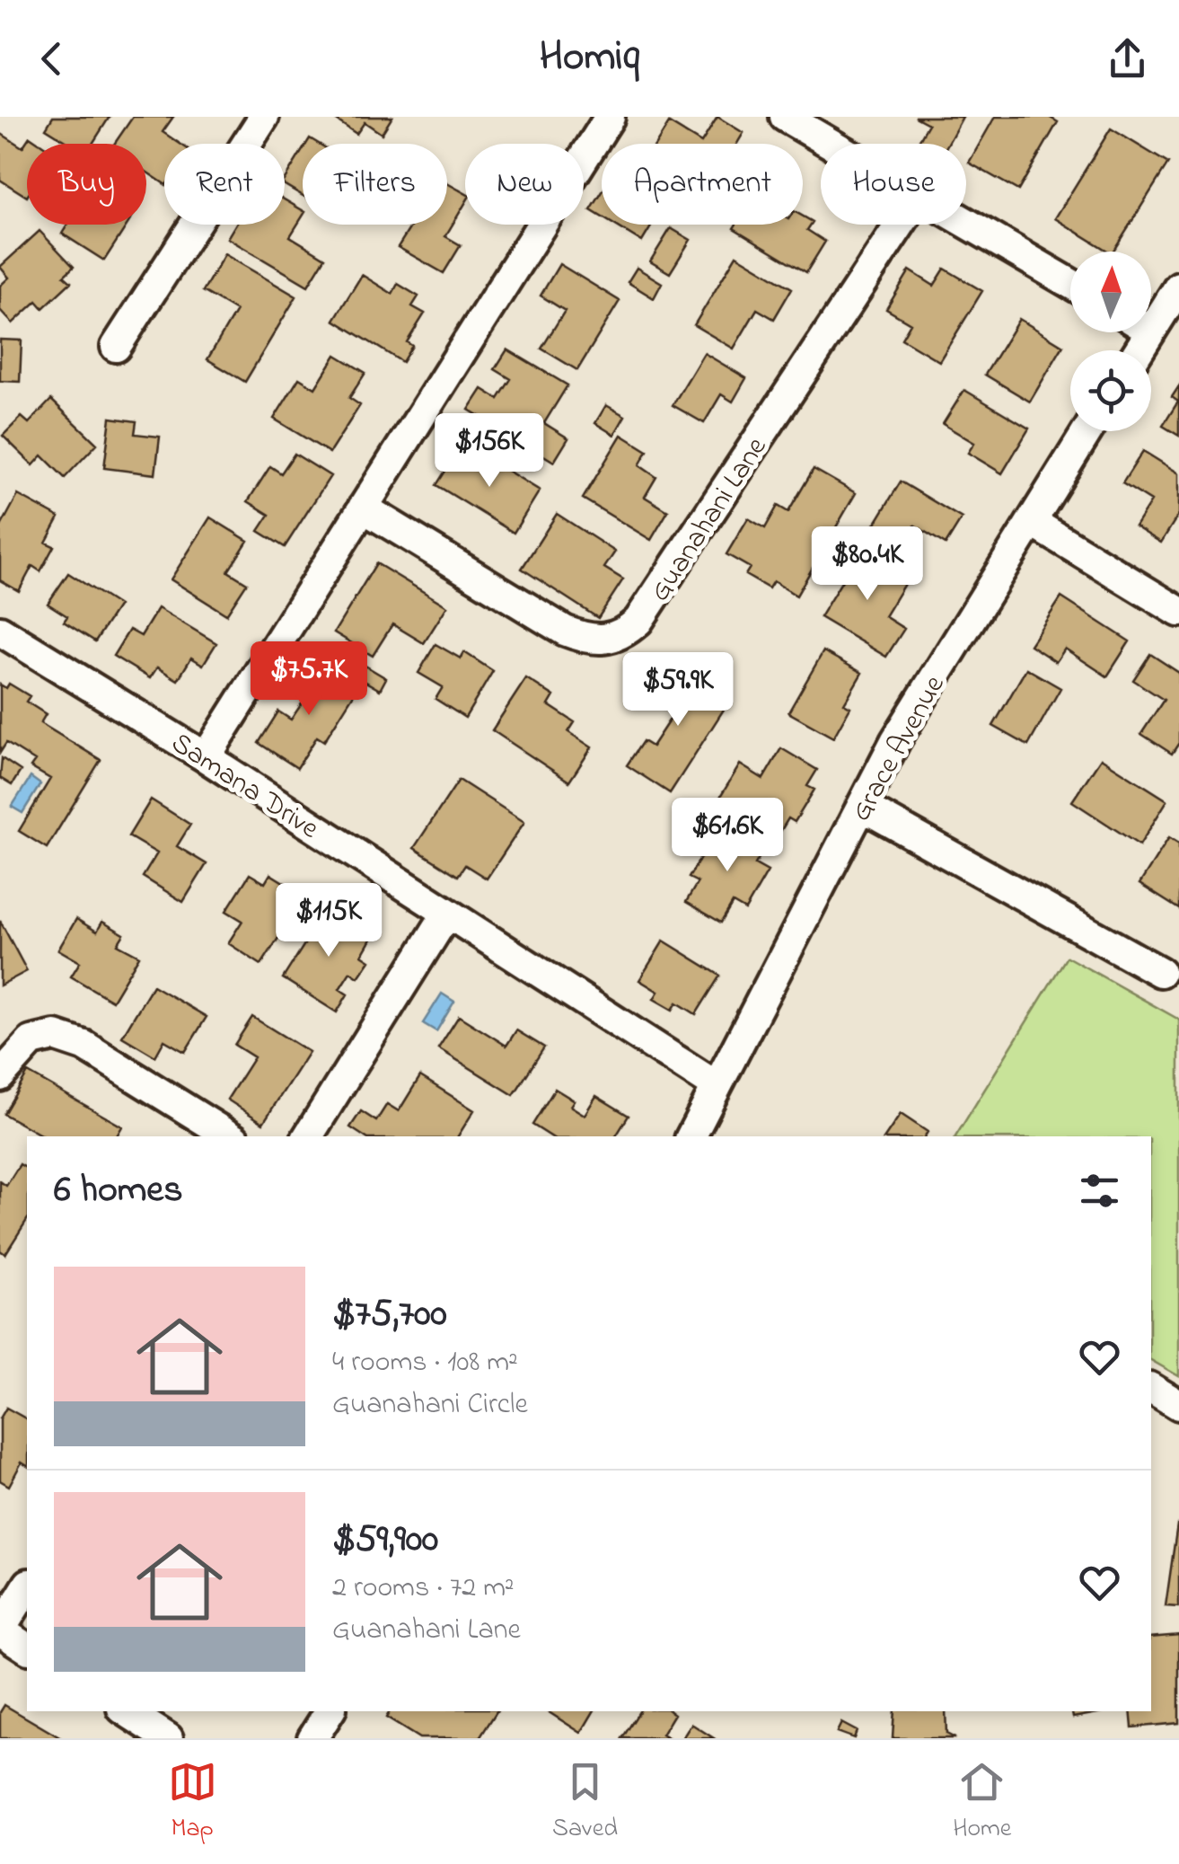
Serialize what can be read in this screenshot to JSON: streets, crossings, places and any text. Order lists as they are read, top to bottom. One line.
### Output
{"streets":{"street":["Guanahani Lane","Grace Avenue","Samana Drive"]},"crossings":[["Grace Avenue","Samana Drive"]],"north":"top","page":{"header":"Homiq","chip":["Buy","Rent","Filters","New","Apartment","House"],"price":["$156K","$80.4K","$75.7K","$59.9K","$61.6K","$115K"],"heading":"6 homes","list":[{"name":"$75,700","note":"4 rooms · 108 m² · Guanahani Circle"},{"name":"$59,900","note":"2 rooms · 72 m² · Guanahani Lane"}],"tabs":["Map","Saved","Home"]}}
